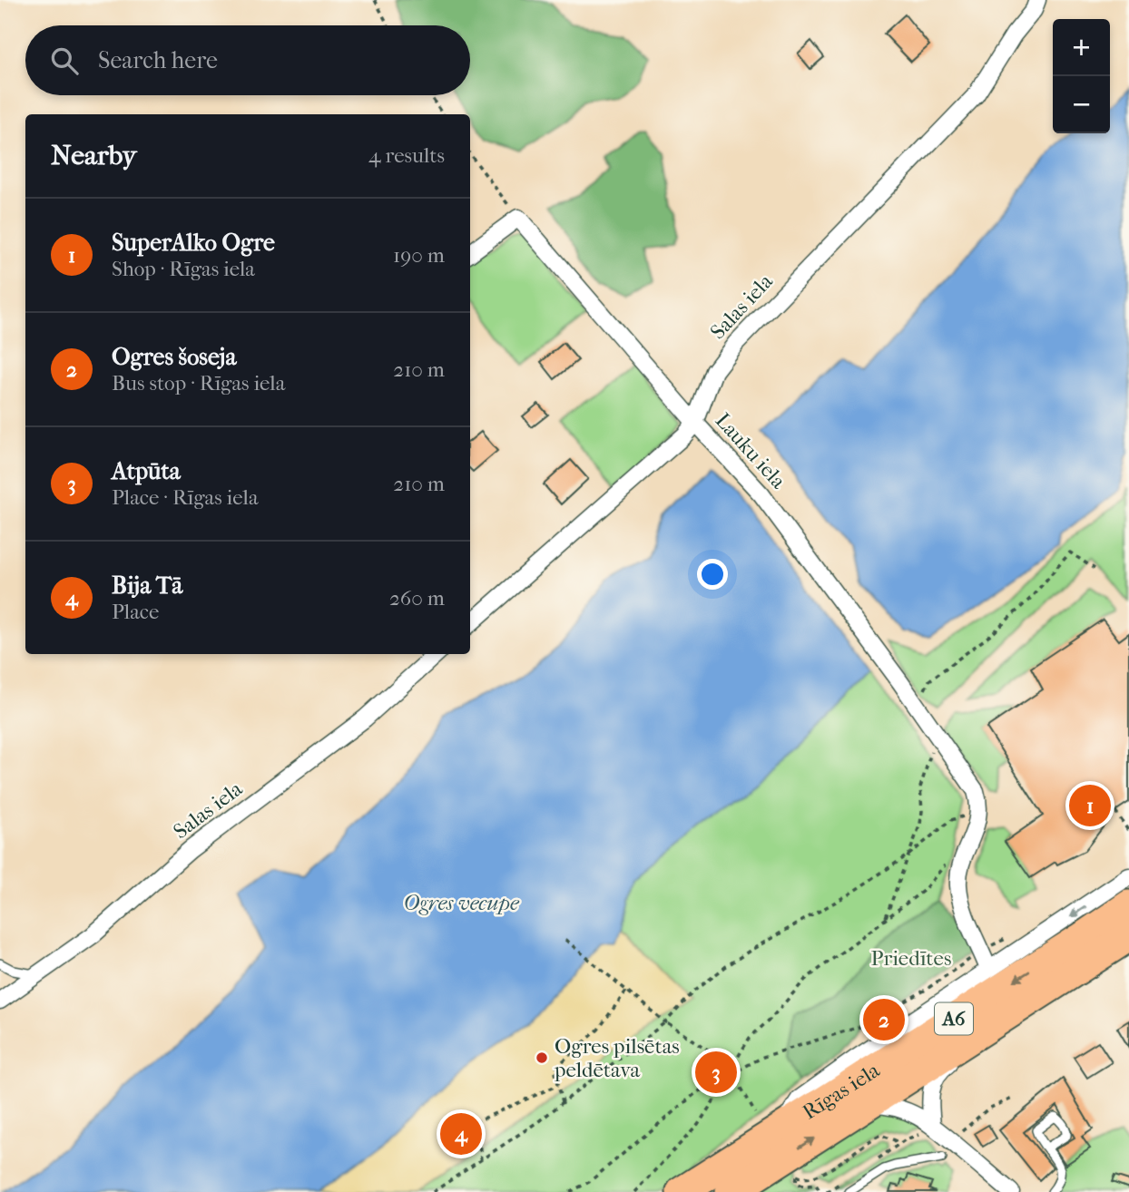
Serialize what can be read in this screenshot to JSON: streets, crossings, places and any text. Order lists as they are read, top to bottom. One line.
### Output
{"streets":{"highway":["A6","Rīgas iela"],"street":["Salas iela","Lauku iela"]},"crossings":[["Salas iela","Lauku iela"]],"water":["Ogres vecupe"],"parks":["Priedītes"],"places":["Ogres pilsētas peldētava"],"page":{"map_buttons":["+","−"],"search":"Search here","heading":["Nearby","4 results"],"list":[{"mark":"1","name":"SuperAlko Ogre","note":"Shop · Rīgas iela","value":"190 m"},{"mark":"2","name":"Ogres šoseja","note":"Bus stop · Rīgas iela","value":"210 m"},{"mark":"3","name":"Atpūta","note":"Place · Rīgas iela","value":"210 m"},{"mark":"4","name":"Bija Tā","note":"Place","value":"260 m"}],"pins":["1","2","3","4"]}}
